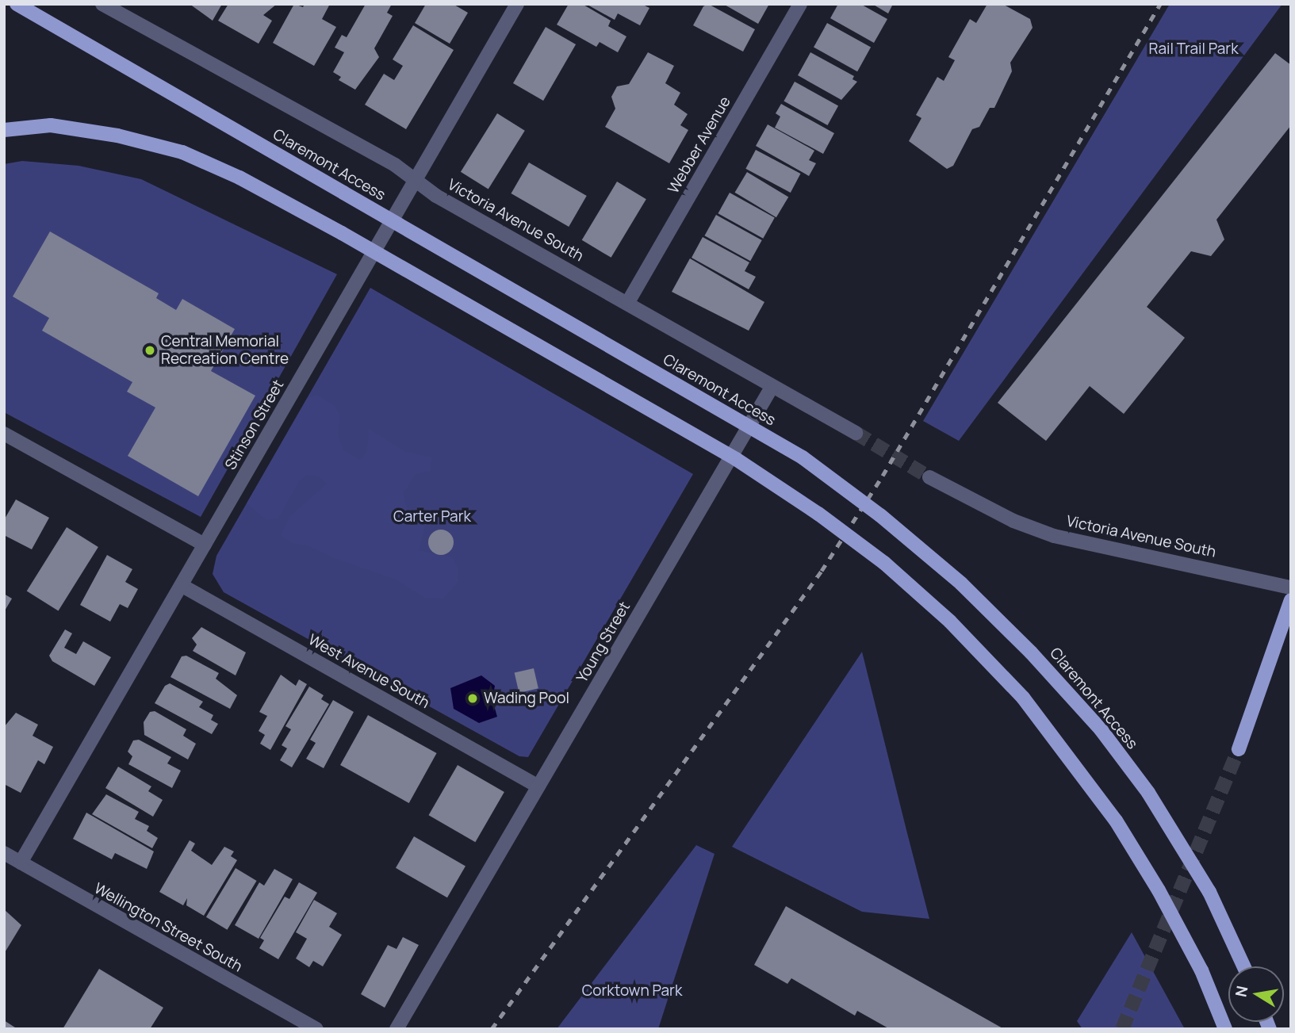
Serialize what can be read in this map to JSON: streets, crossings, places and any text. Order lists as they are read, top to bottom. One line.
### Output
{"streets":{"main road":["Claremont Access"],"street":["Webber Avenue","Victoria Avenue South","Stinson Street","Young Street","West Avenue South","Wellington Street South"]},"crossings":[["Webber Avenue","Victoria Avenue South"],["Victoria Avenue South","Stinson Street"],["Victoria Avenue South","Young Street"],["Stinson Street","West Avenue South"],["Stinson Street","Wellington Street South"],["Young Street","West Avenue South"]],"parks":["Rail Trail Park","Carter Park","Corktown Park"],"places":["Central Memorial Recreation Centre","Wading Pool"],"north":"left"}
